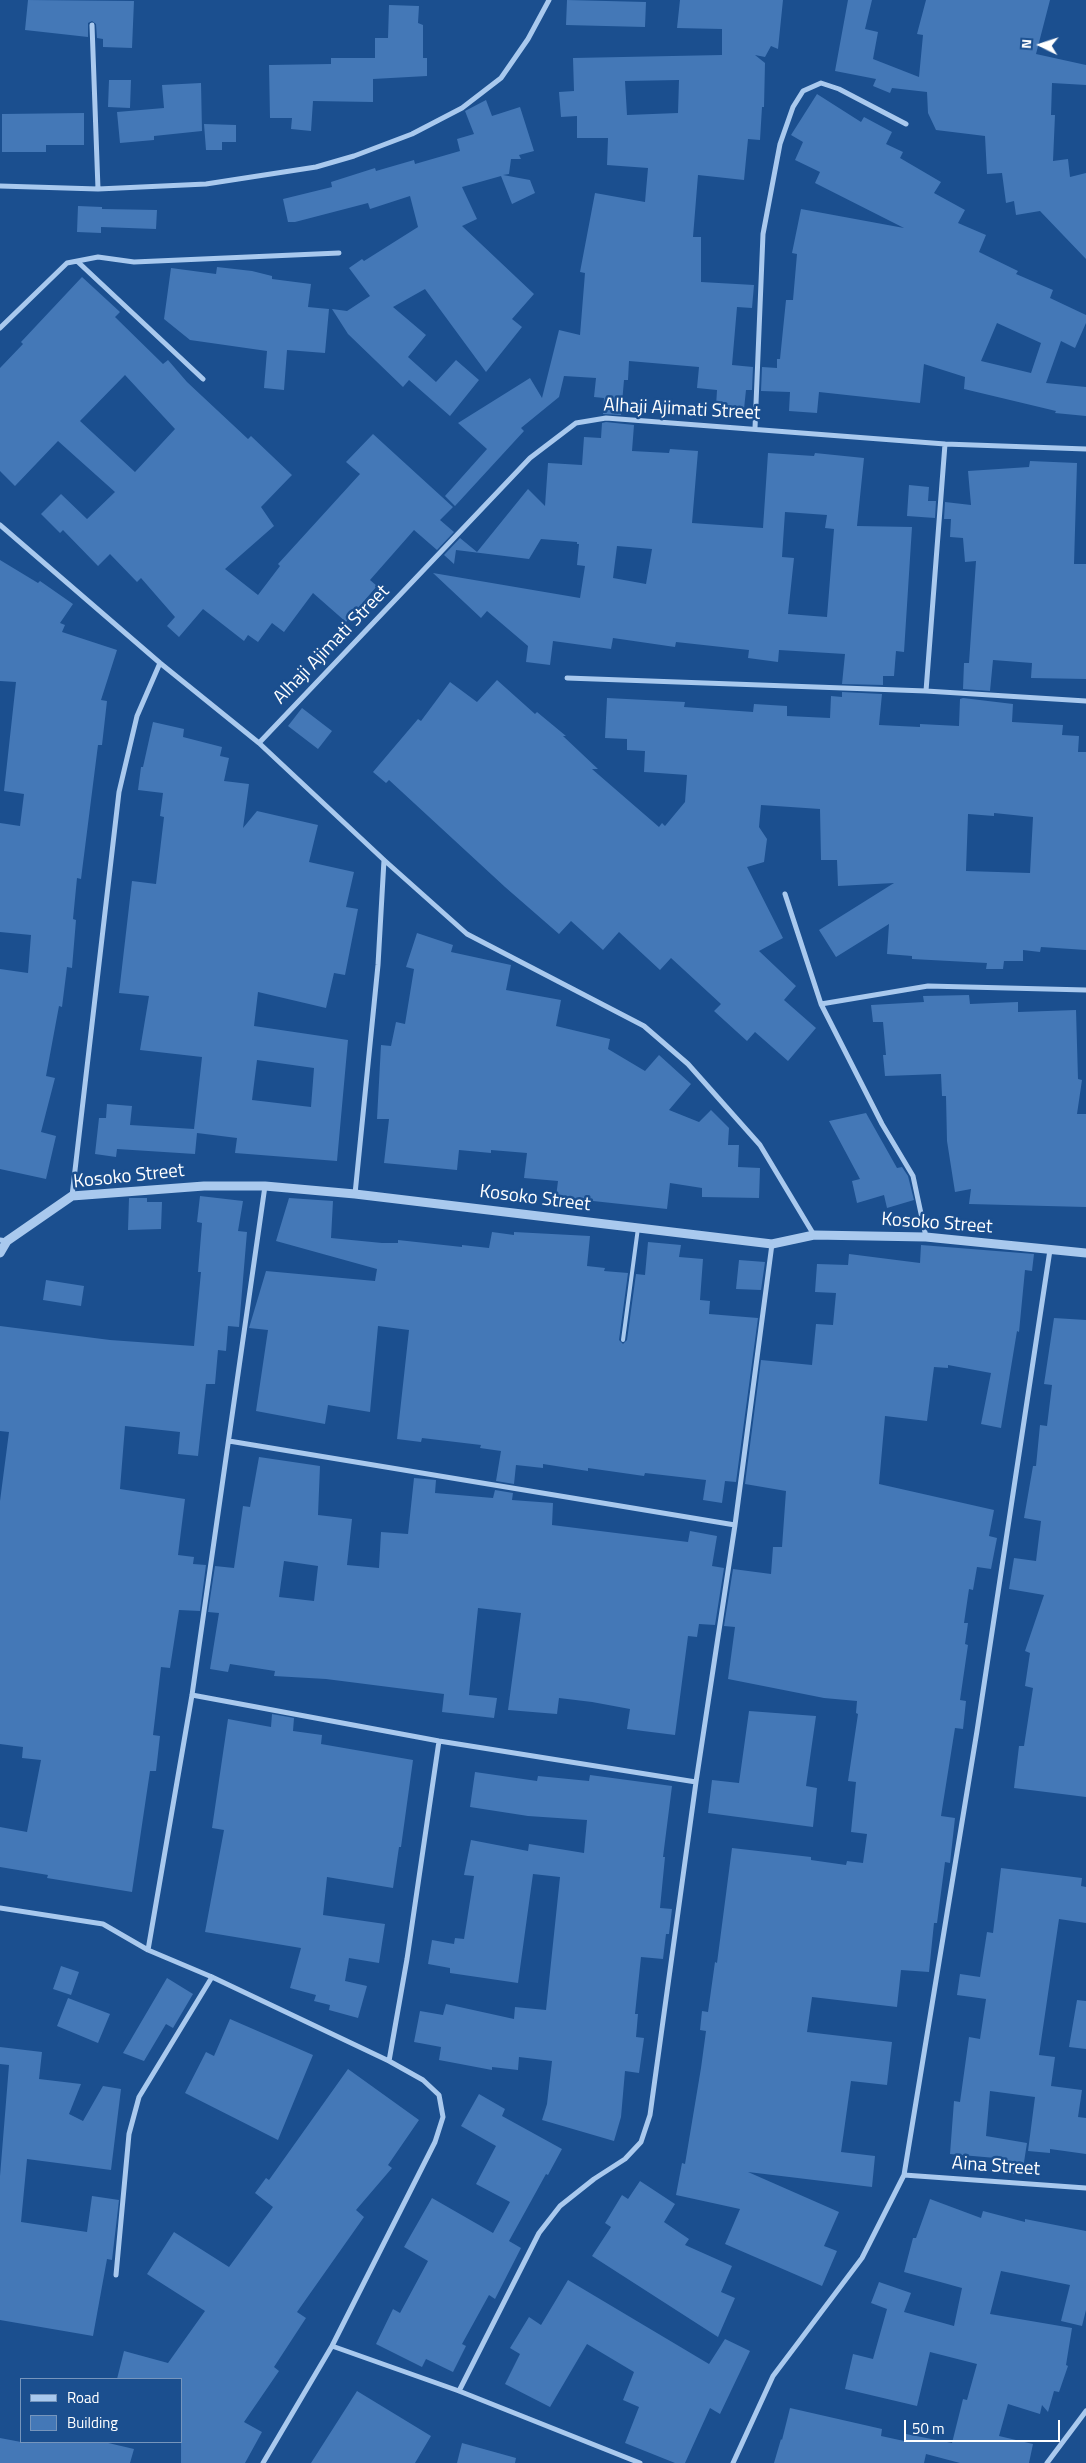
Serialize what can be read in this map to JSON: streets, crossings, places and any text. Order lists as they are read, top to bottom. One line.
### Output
{"streets":{"street":["Alhaji Ajimati Street","Kosoko Street","Aina Street"]},"legend":["Road","Building"],"scale_bar":"50 m","north":"left"}
